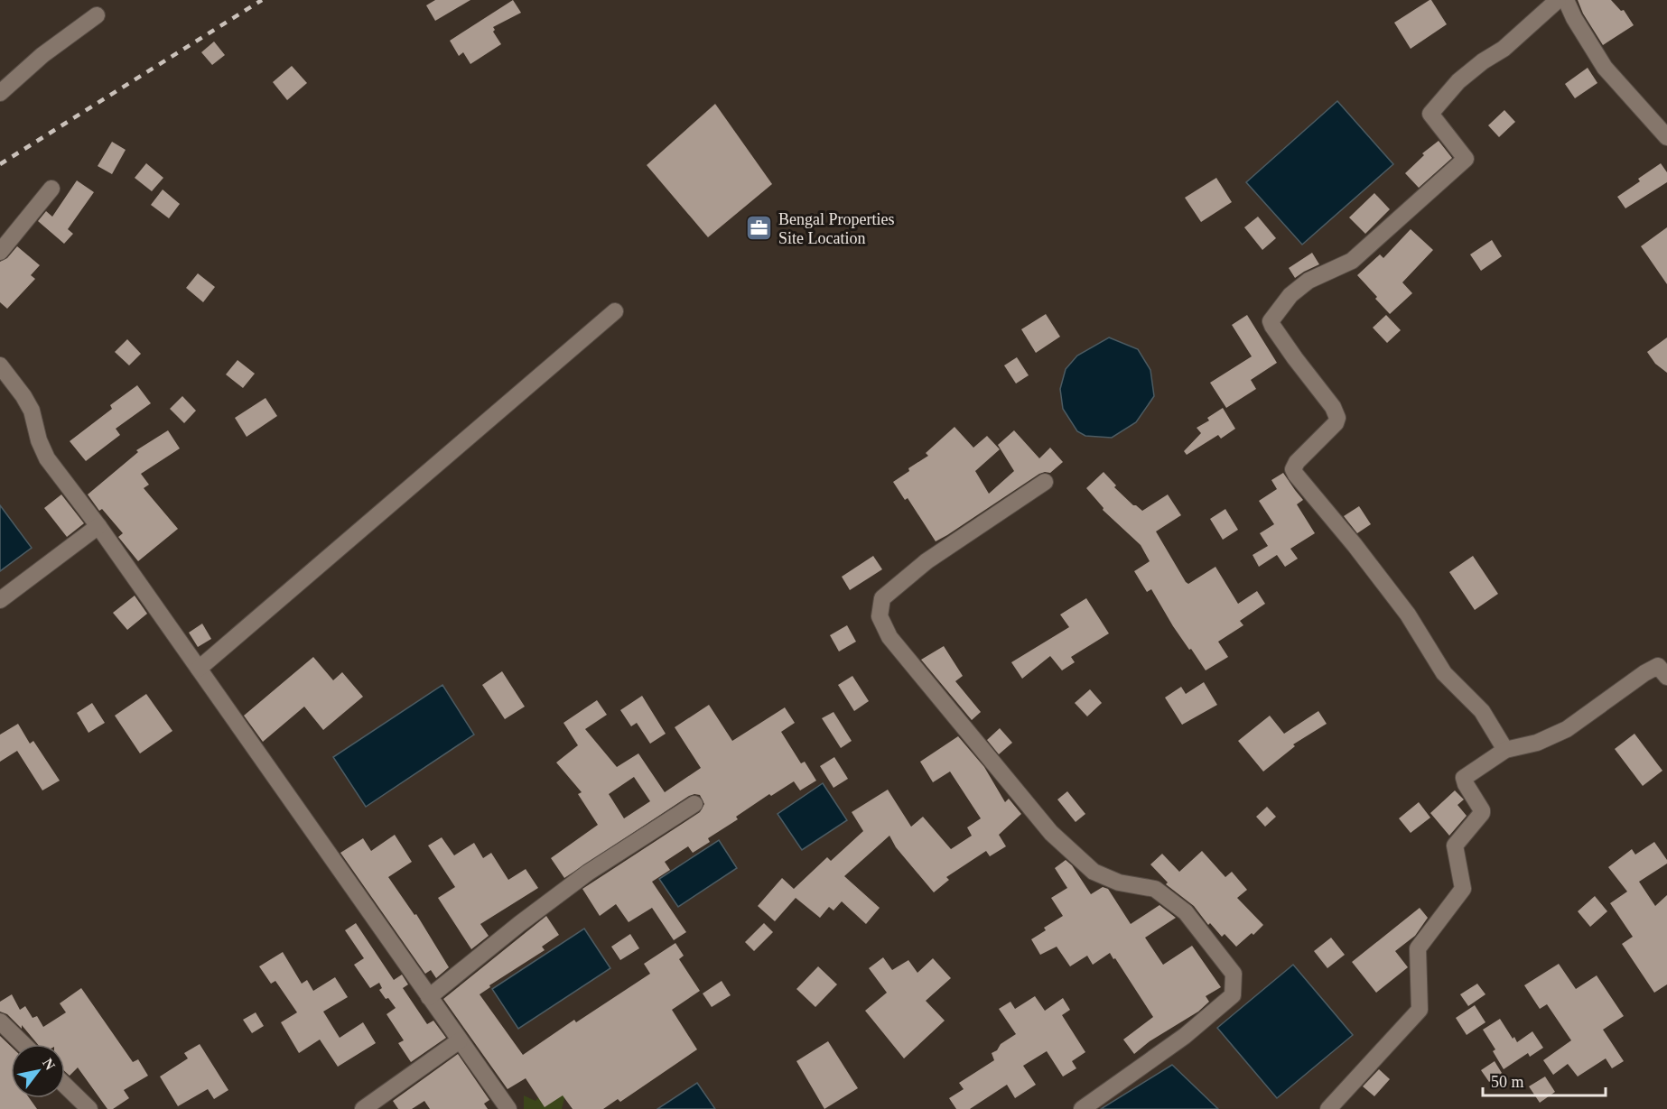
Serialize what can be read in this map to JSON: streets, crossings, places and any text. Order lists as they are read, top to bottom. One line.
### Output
{"places":{"office":["Bengal Properties Site Location"]},"scale_bar":"50 m","north":"top right"}
